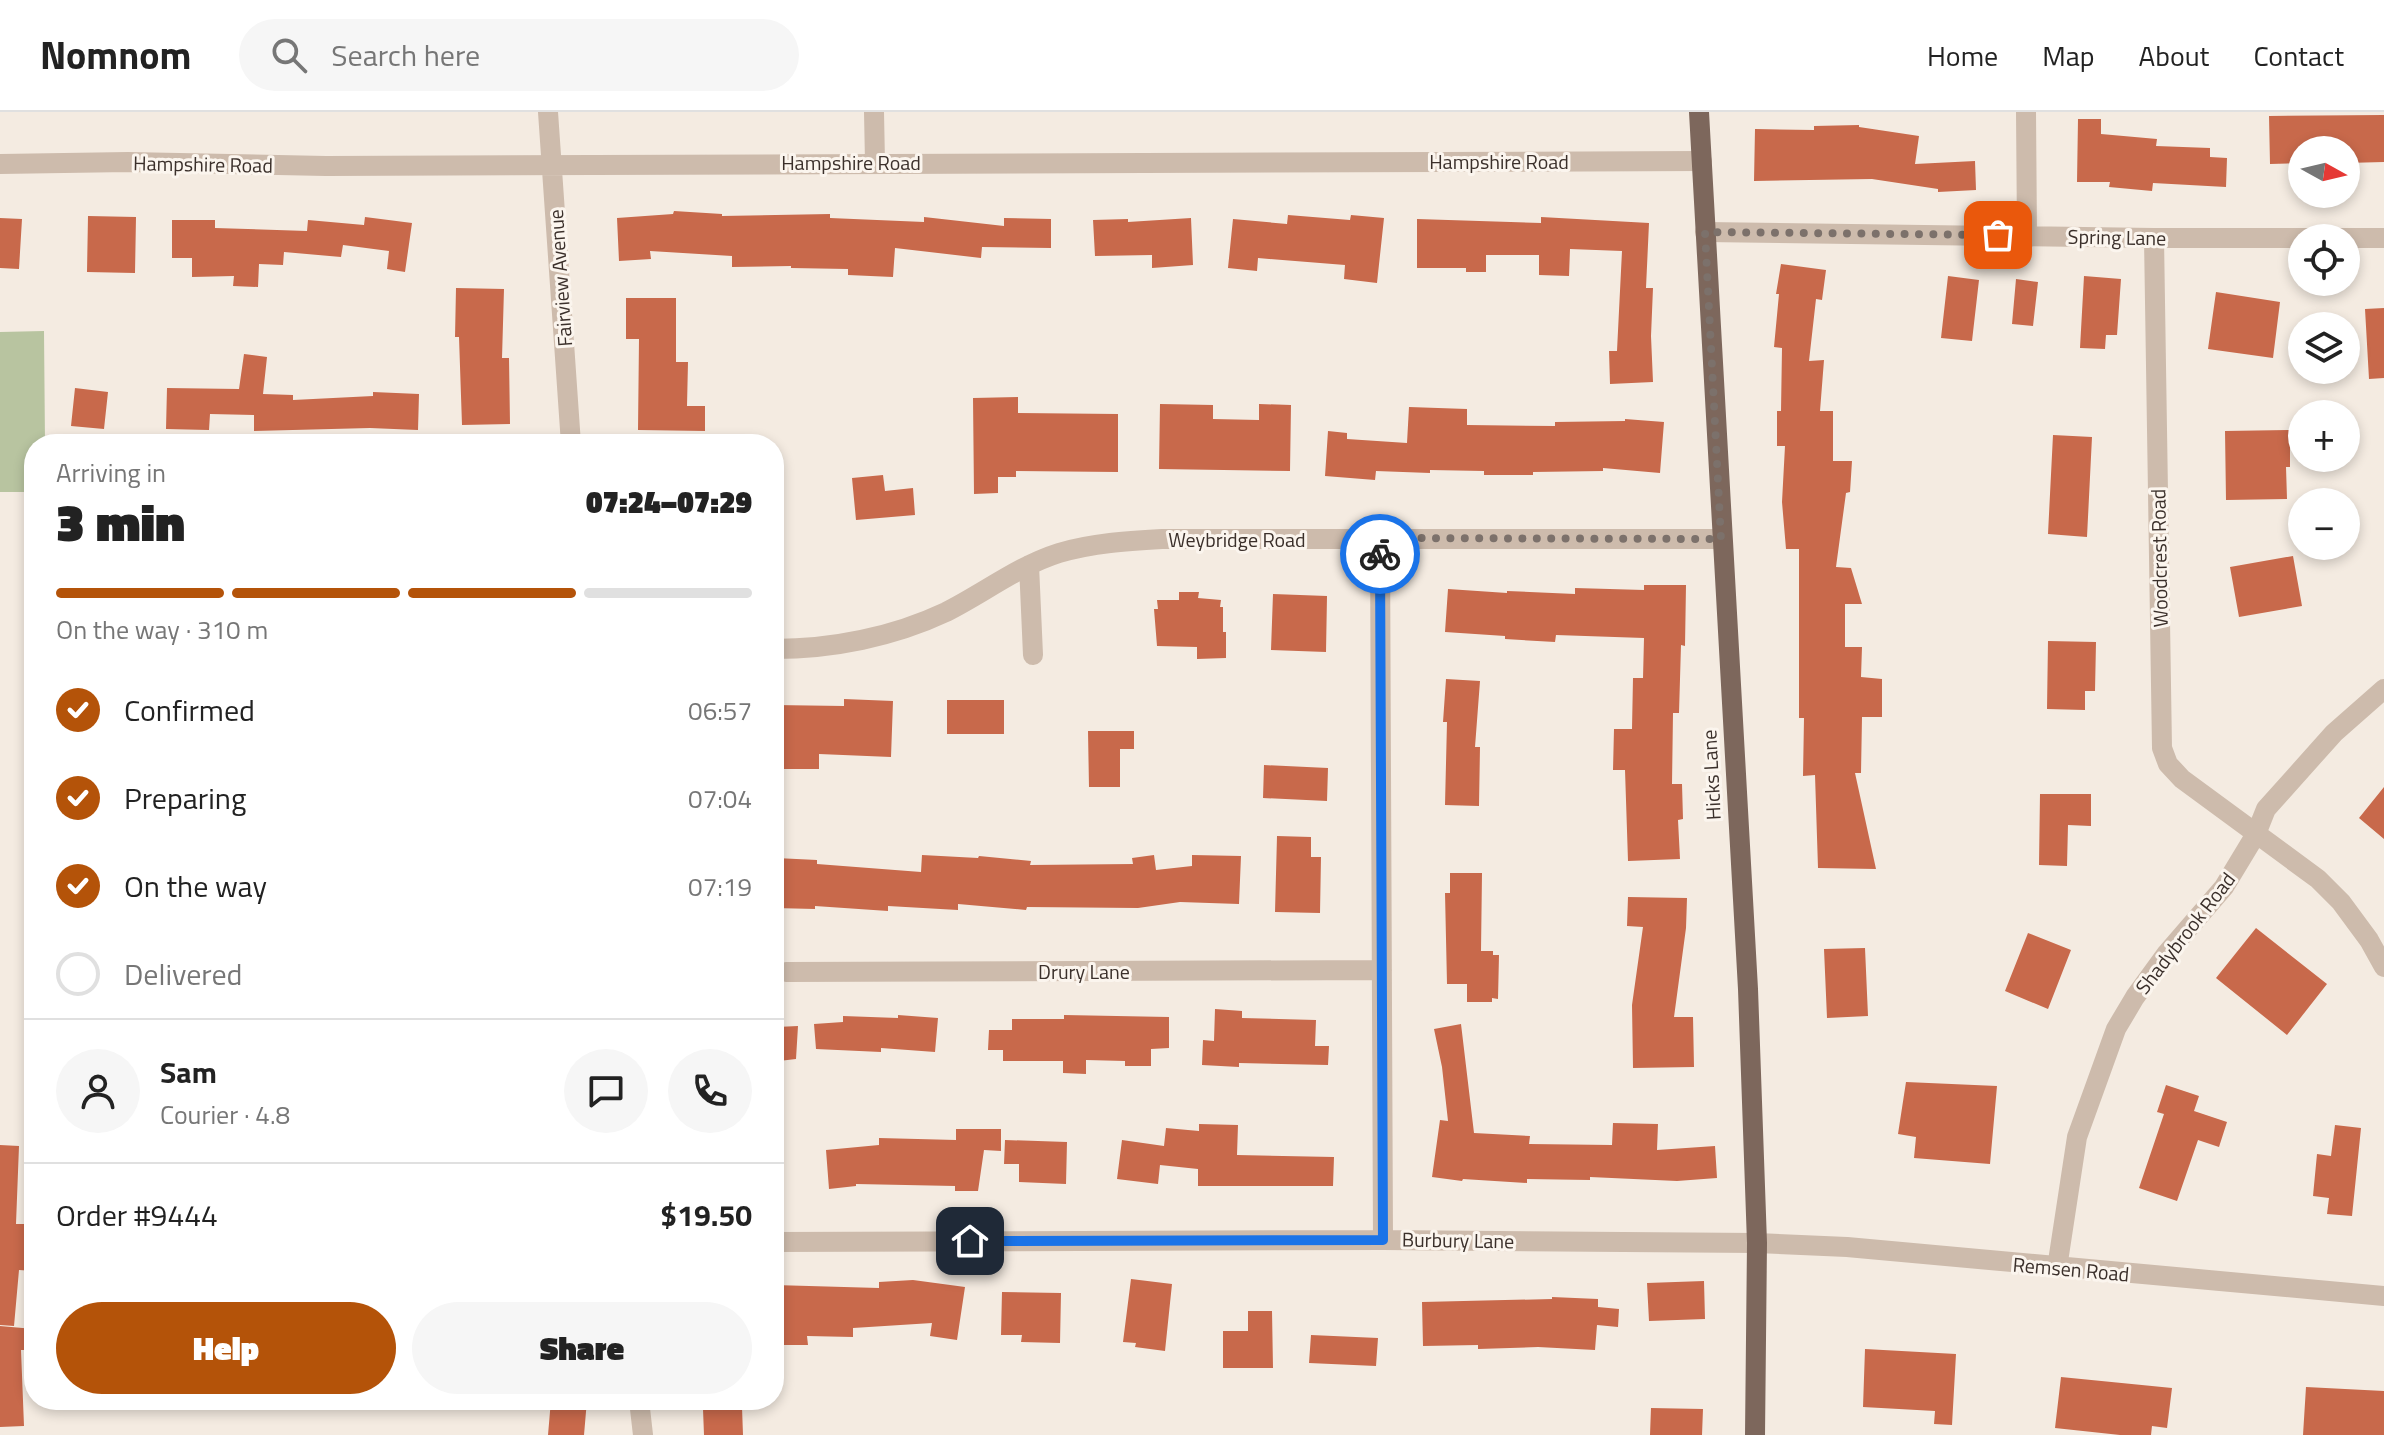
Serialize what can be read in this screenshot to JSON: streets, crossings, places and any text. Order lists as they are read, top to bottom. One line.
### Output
{"streets":{"main road":["Hicks Lane"],"street":["Hampshire Road","Spring Lane","Fairview Avenue","Weybridge Road","Woodcrest Road","Shadybrook Road","Drury Lane","Burbury Lane","Remsen Road"]},"crossings":[["Hampshire Road","Fairview Avenue"],["Hampshire Road","Hicks Lane"],["Spring Lane","Woodcrest Road"],["Spring Lane","Hicks Lane"],["Weybridge Road","Hicks Lane"],["Woodcrest Road","Shadybrook Road"],["Hicks Lane","Burbury Lane"],["Hicks Lane","Remsen Road"],["Shadybrook Road","Remsen Road"],["Burbury Lane","Remsen Road"]],"north":"right","page":{"header":"Nomnom","search":"Search here","nav":["Home","Map","About","Contact"],"map_buttons":["+","−"],"heading":["3 min","Arriving in","07:24–07:29"],"panel":["Sam","Courier · 4.8","Order #9444","$19.50"],"bar":"On the way · 310 m","list":[["Confirmed","06:57"],["Preparing","07:04"],["On the way","07:19"],"Delivered"],"buttons":["Help","Share"]}}
